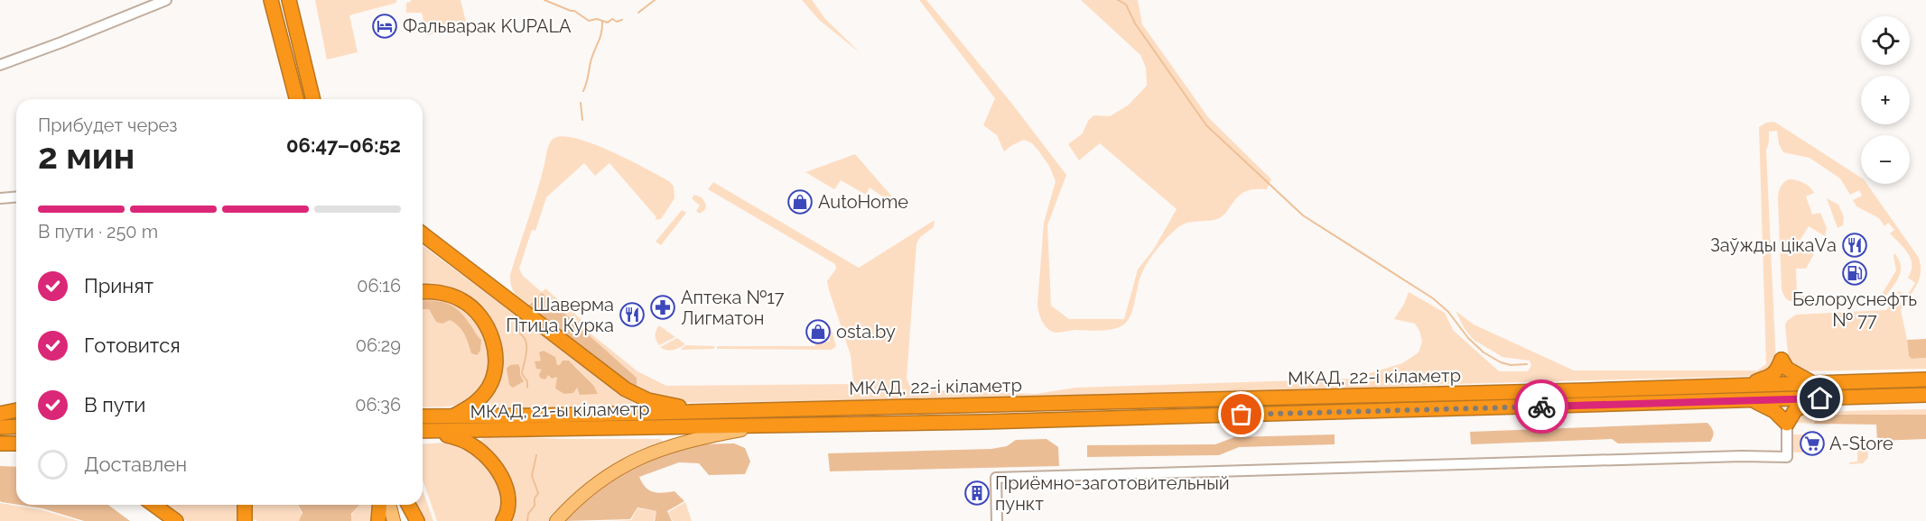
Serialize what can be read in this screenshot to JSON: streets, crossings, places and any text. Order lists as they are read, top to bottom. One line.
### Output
{"streets":{"highway":["МКАД, 22-і кіламетр","МКАД, 21-ы кіламетр"]},"crossings":[["МКАД, 22-і кіламетр","МКАД, 21-ы кіламетр"]],"places":{"hotel":["Фальварак KUPALA"],"shop":["AutoHome","osta.by"],"restaurant":["Заўжды цікаVа","Шаверма Птица Курка"],"fuel station":["Белоруснефть № 77"],"pharmacy":["Аптека №17 Лигматон"],"supermarket":["A-Store"],"building":["Приёмно-заготовительный пункт"]},"page":{"map_buttons":["+","−"],"heading":["2 мин","Прибудет через","06:47–06:52"],"bar":"В пути · 250 m","list":[["Принят","06:16"],["Готовится","06:29"],["В пути","06:36"],"Доставлен"]}}
